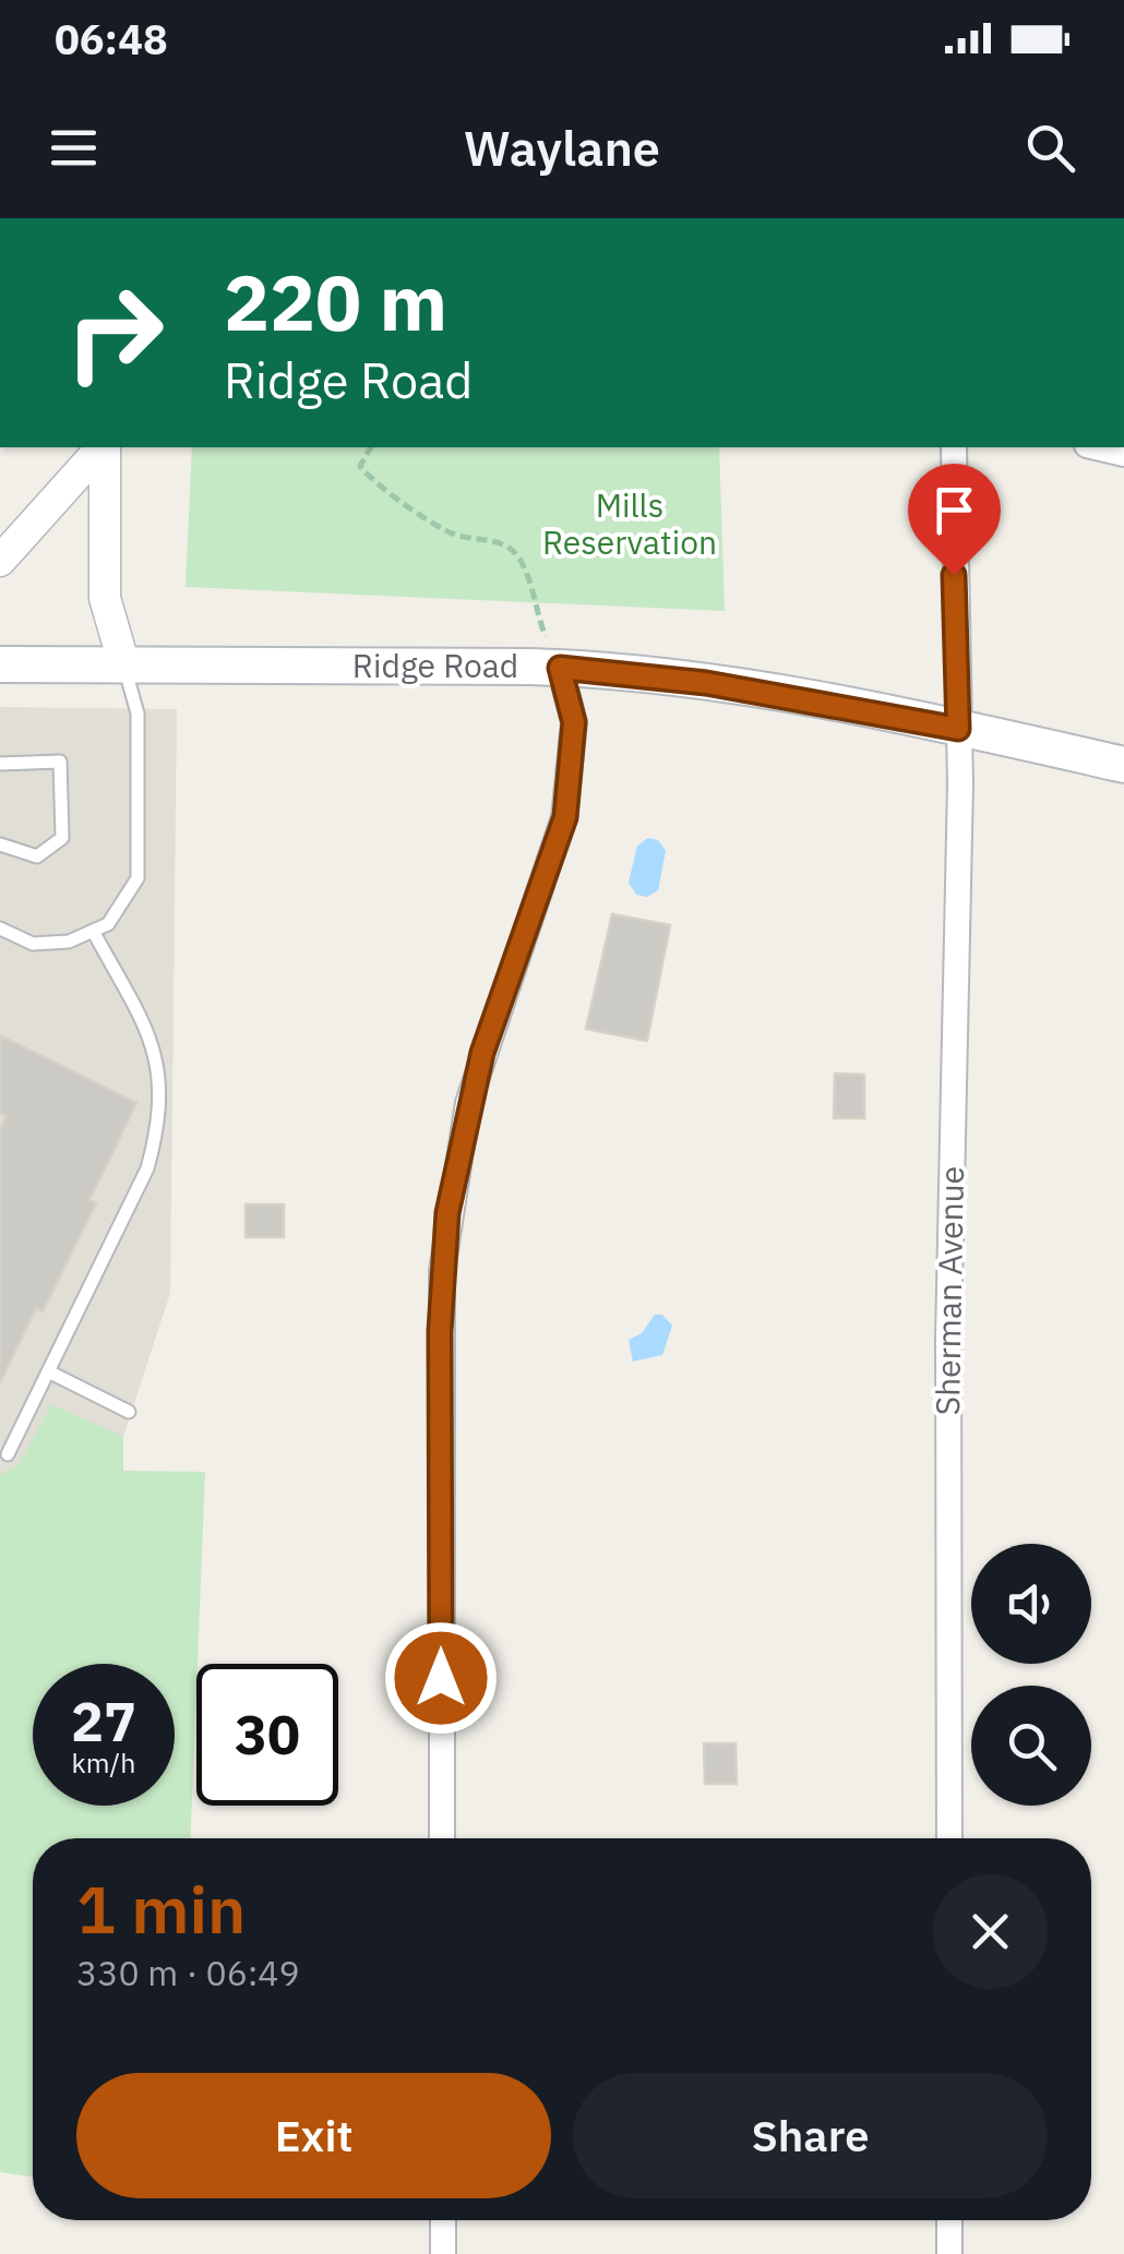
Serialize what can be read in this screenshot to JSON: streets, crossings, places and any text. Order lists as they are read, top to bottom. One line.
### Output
{"streets":{"main road":["Ridge Road"],"street":["Sherman Avenue"]},"crossings":[["Ridge Road","Sherman Avenue"]],"parks":["Mills Reservation"],"page":{"status":"06:48","header":"Waylane","turn":["220 m","Ridge Road"],"speed":"27 km/h","limit":"30","heading":["1 min","330 m · 06:49"],"buttons":["Exit","Share"]}}
